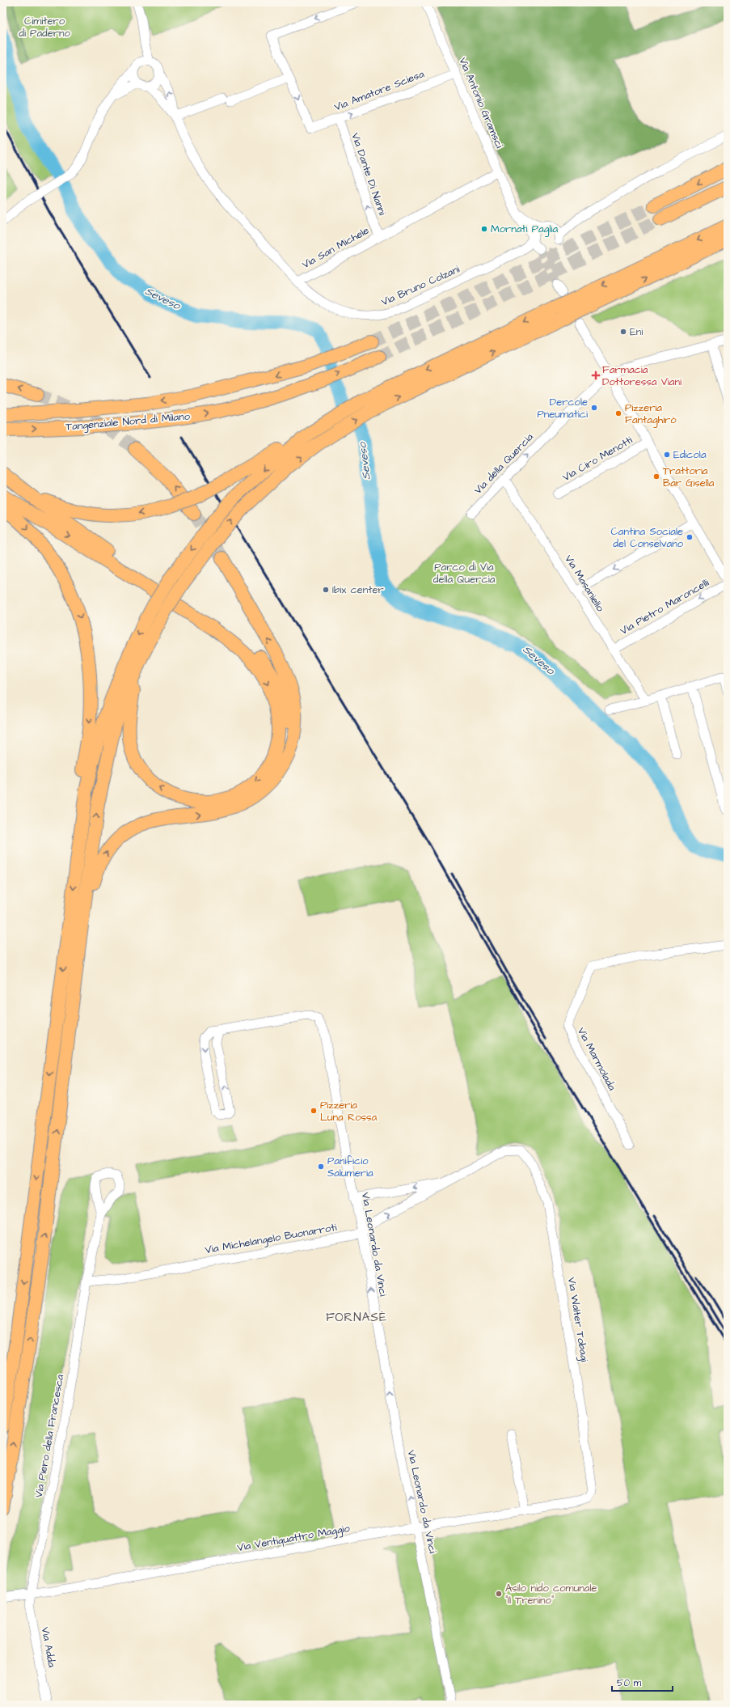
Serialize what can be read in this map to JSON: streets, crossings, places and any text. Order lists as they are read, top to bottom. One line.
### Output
{"streets":{"highway":["Tangenziale Nord di Milano"],"street":["Via Amatore Sciesa","Via Antonio Gramsci","Via Dante Di Nanni","Via San Michele","Via Bruno Colzani","Via Ciro Menotti","Via della Quercia","Via Masaniello","Via Pietro Maroncelli","Via Marmolada","Via Michelangelo Buonarroti","Via Leonardo da Vinci","Via Walter Tobagi","Via Piero della Francesca","Via Ventiquattro Maggio","Via Adda"]},"crossings":[["Via Amatore Sciesa","Via Antonio Gramsci"],["Via Amatore Sciesa","Via Dante Di Nanni"],["Via Antonio Gramsci","Via San Michele"],["Via Antonio Gramsci","Via Bruno Colzani"],["Via Dante Di Nanni","Via San Michele"],["Via San Michele","Via Bruno Colzani"],["Via della Quercia","Via Masaniello"],["Via Masaniello","Via Pietro Maroncelli"],["Via Michelangelo Buonarroti","Via Leonardo da Vinci"],["Via Michelangelo Buonarroti","Via Walter Tobagi"],["Via Michelangelo Buonarroti","Via Piero della Francesca"],["Via Leonardo da Vinci","Via Ventiquattro Maggio"],["Via Walter Tobagi","Via Ventiquattro Maggio"],["Via Piero della Francesca","Via Ventiquattro Maggio"],["Via Piero della Francesca","Via Adda"],["Via Ventiquattro Maggio","Via Adda"]],"one_way":["Via Dante Di Nanni","Via della Quercia"],"districts":["FORNASÈ"],"water":["Seveso"],"parks":["Cimitero di Paderno","Parco di Via della Quercia"],"places":{"other":["Mornati Paglia","Eni","Dercole Pneumatici","Pizzeria Fantaghirò","Edicola","Trattoria Bar Gisella","Cantina Sociale del Conselvano","Ibix center","Pizzeria Luna Rossa","Panificio Salumeria","Asilo nido comunale \"Il Trenino\""],"health":["Farmacia Dottoressa Viani"]},"scale_bar":"50 m"}
